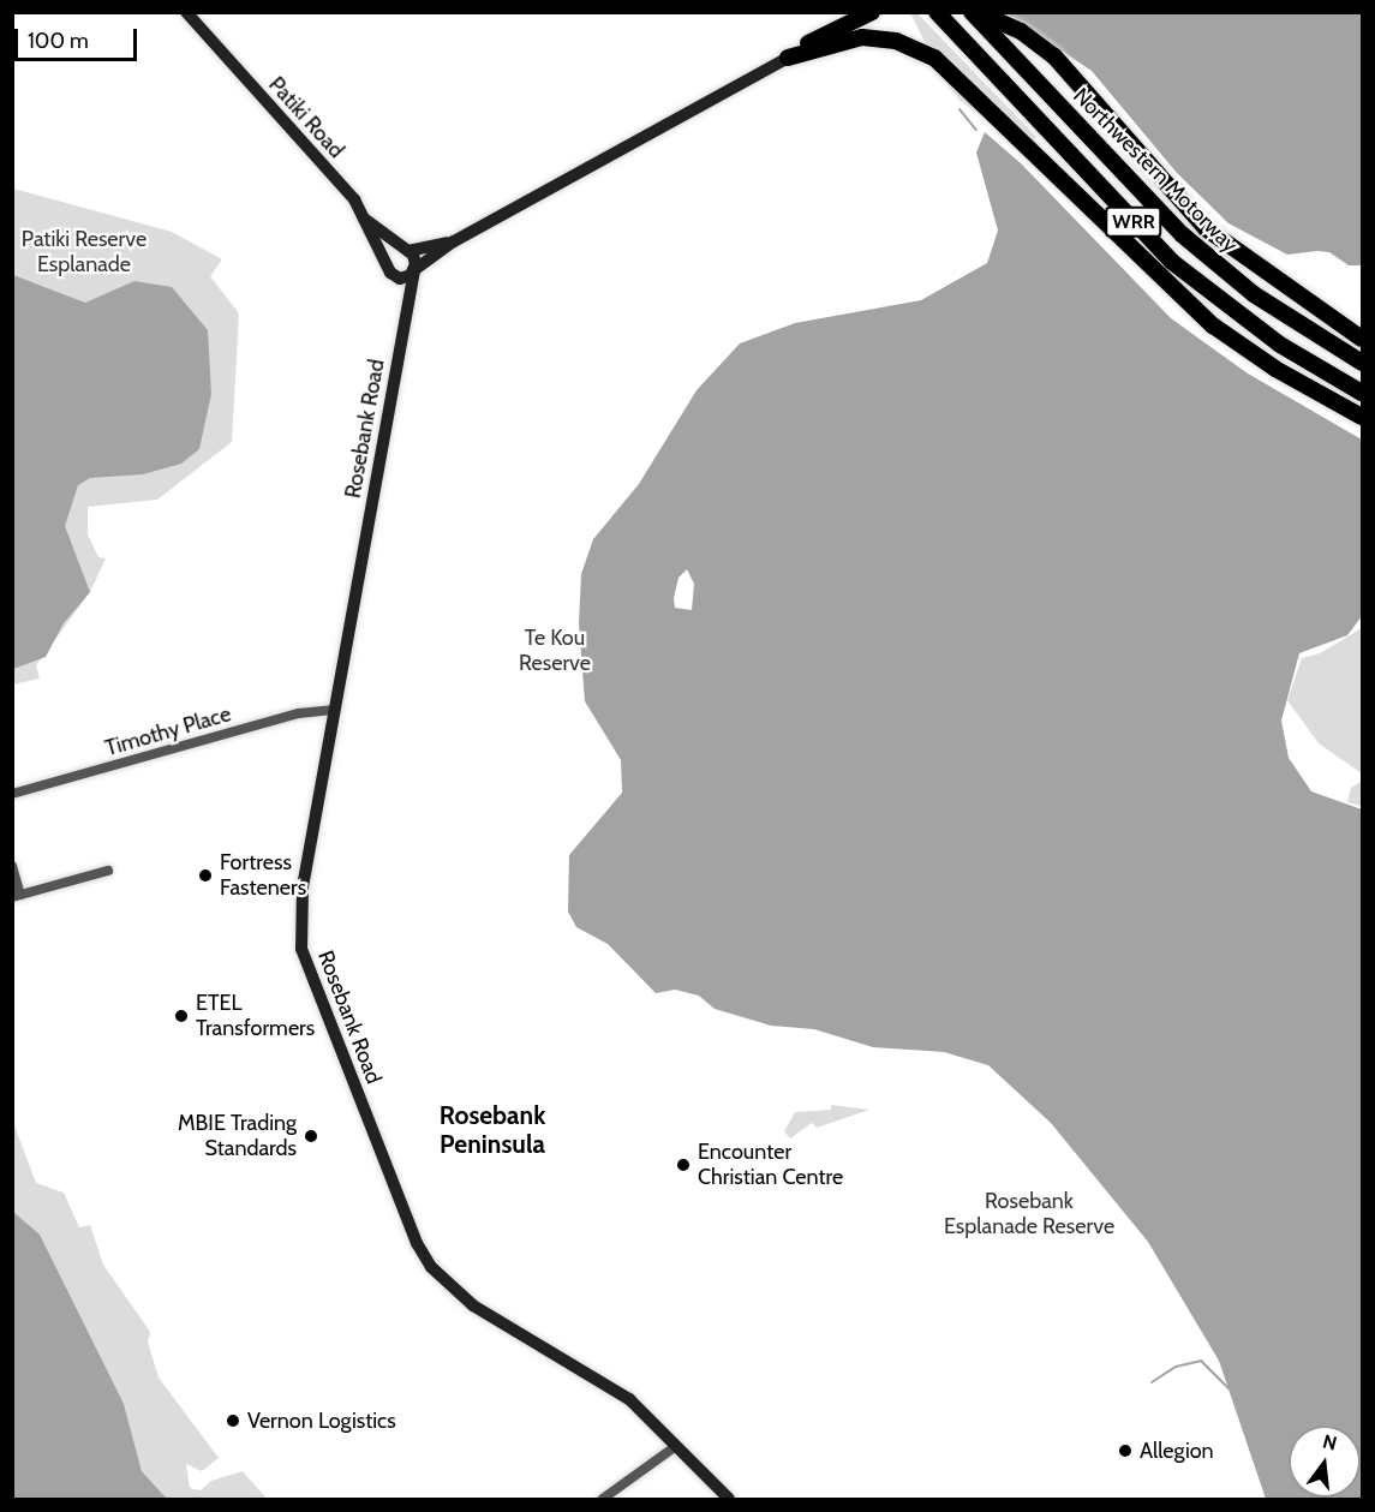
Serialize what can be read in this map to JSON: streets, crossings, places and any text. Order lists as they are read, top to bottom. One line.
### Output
{"streets":{"highway":["Northwestern Motorway","WRR"],"main road":["Patiki Road","Rosebank Road"],"street":["Timothy Place"]},"crossings":[["Patiki Road","Rosebank Road"],["Rosebank Road","Timothy Place"]],"districts":["Rosebank Peninsula"],"parks":["Patiki Reserve Esplanade","Te Kou Reserve","Rosebank Esplanade Reserve"],"places":["Fortress Fasteners","ETEL Transformers","MBIE Trading Standards","Encounter Christian Centre","Vernon Logistics","Allegion"],"scale_bar":"100 m","north":"top"}
